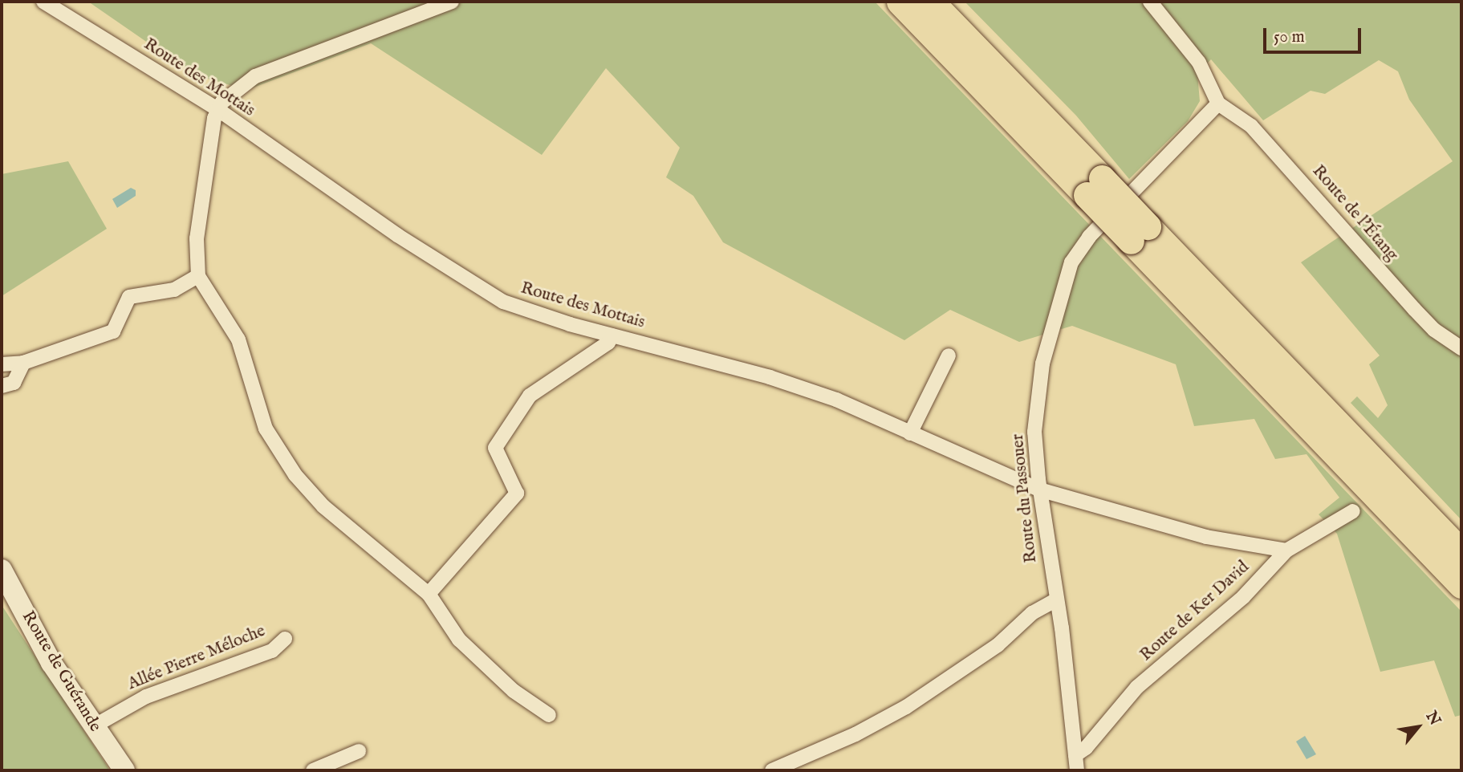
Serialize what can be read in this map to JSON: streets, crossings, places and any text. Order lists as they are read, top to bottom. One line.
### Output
{"streets":{"street":["Route des Mottais","Route de l'Étang","Route du Passouer","Route de Ker David","Allée Pierre Méloche","Route de Guérande"]},"crossings":[["Route des Mottais","Route du Passouer"],["Route des Mottais","Route de Ker David"],["Route de l'Étang","Route du Passouer"],["Route du Passouer","Route de Ker David"],["Allée Pierre Méloche","Route de Guérande"]],"scale_bar":"50 m","north":"top right"}
